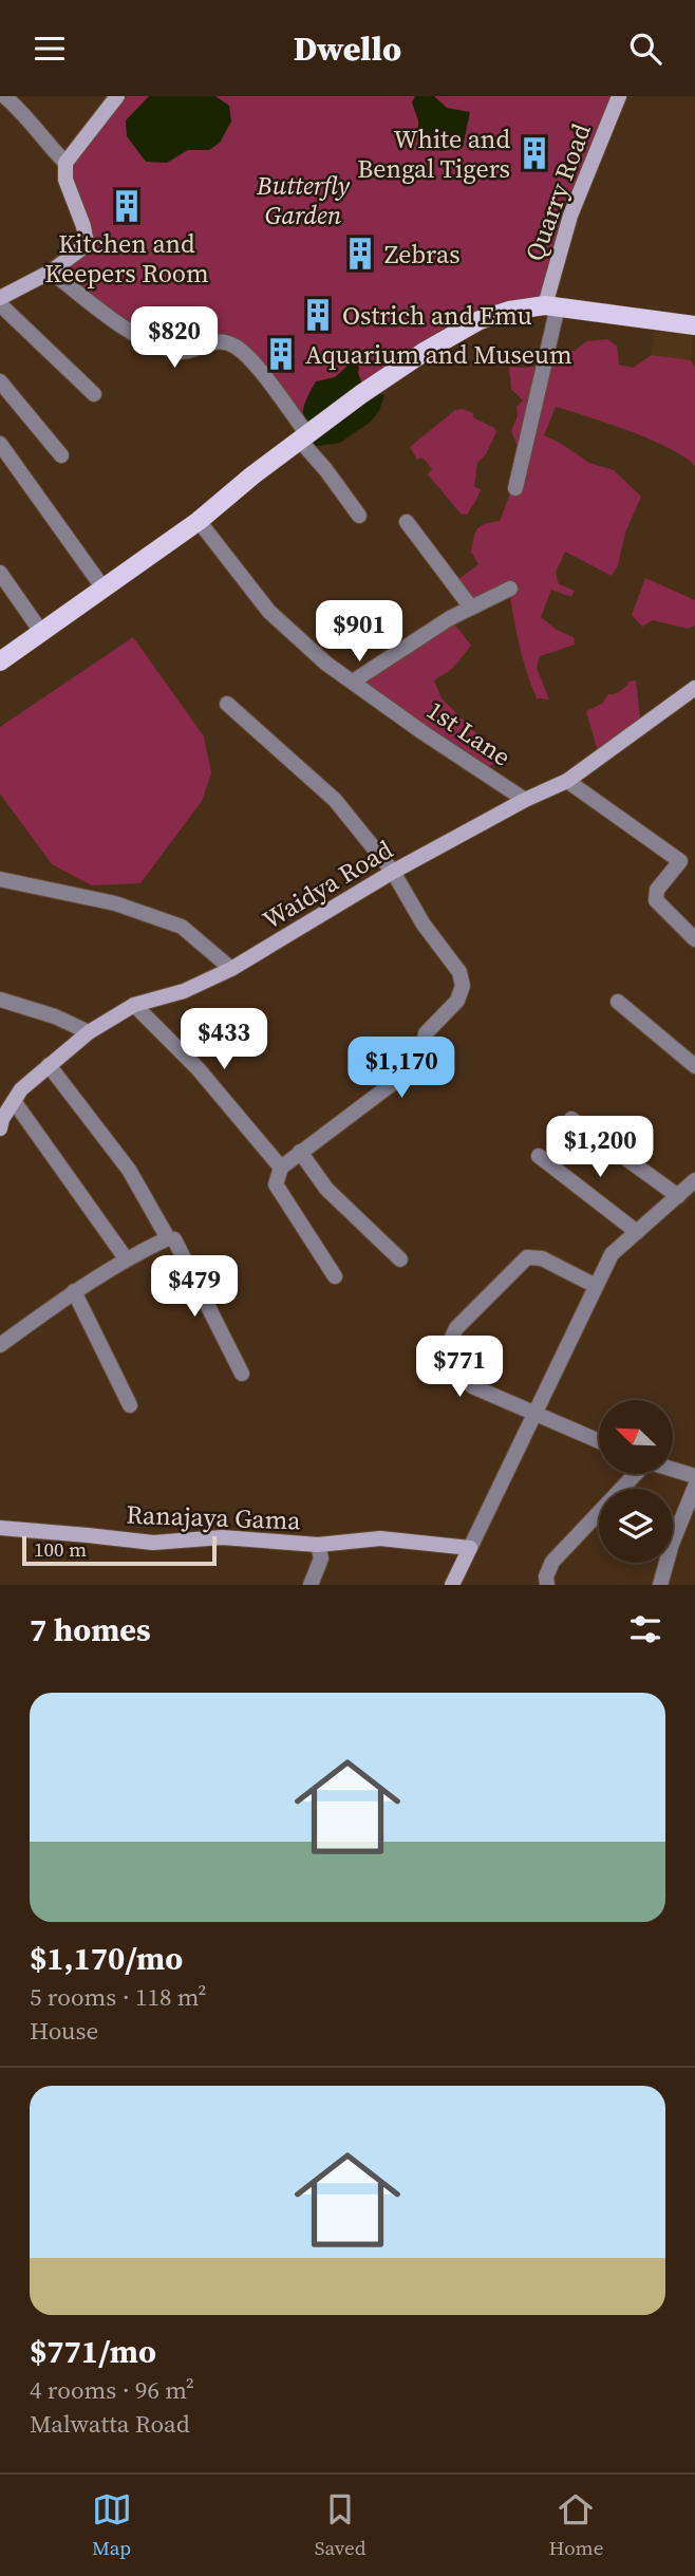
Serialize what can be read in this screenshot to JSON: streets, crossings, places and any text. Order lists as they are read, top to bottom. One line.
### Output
{"streets":{"street":["Quarry Road","1st Lane","Waidya Road","Ranajaya Gama"]},"crossings":[["1st Lane","Waidya Road"]],"parks":["Butterfly Garden"],"places":{"building":["White and Bengal Tigers","Kitchen and Keepers Room","Zebras","Ostrich and Emu","Aquarium and Museum"]},"scale_bar":"100 m","north":"top left","page":{"header":"Dwello","price":["$820","$901","$433","$1,170","$1,200","$479","$771"],"scale":"100 m","heading":"7 homes","list":[{"name":"$1,170/mo","note":"5 rooms · 118 m² · House"},{"name":"$771/mo","note":"4 rooms · 96 m² · Malwatta Road"}],"tabs":["Map","Saved","Home"]}}
